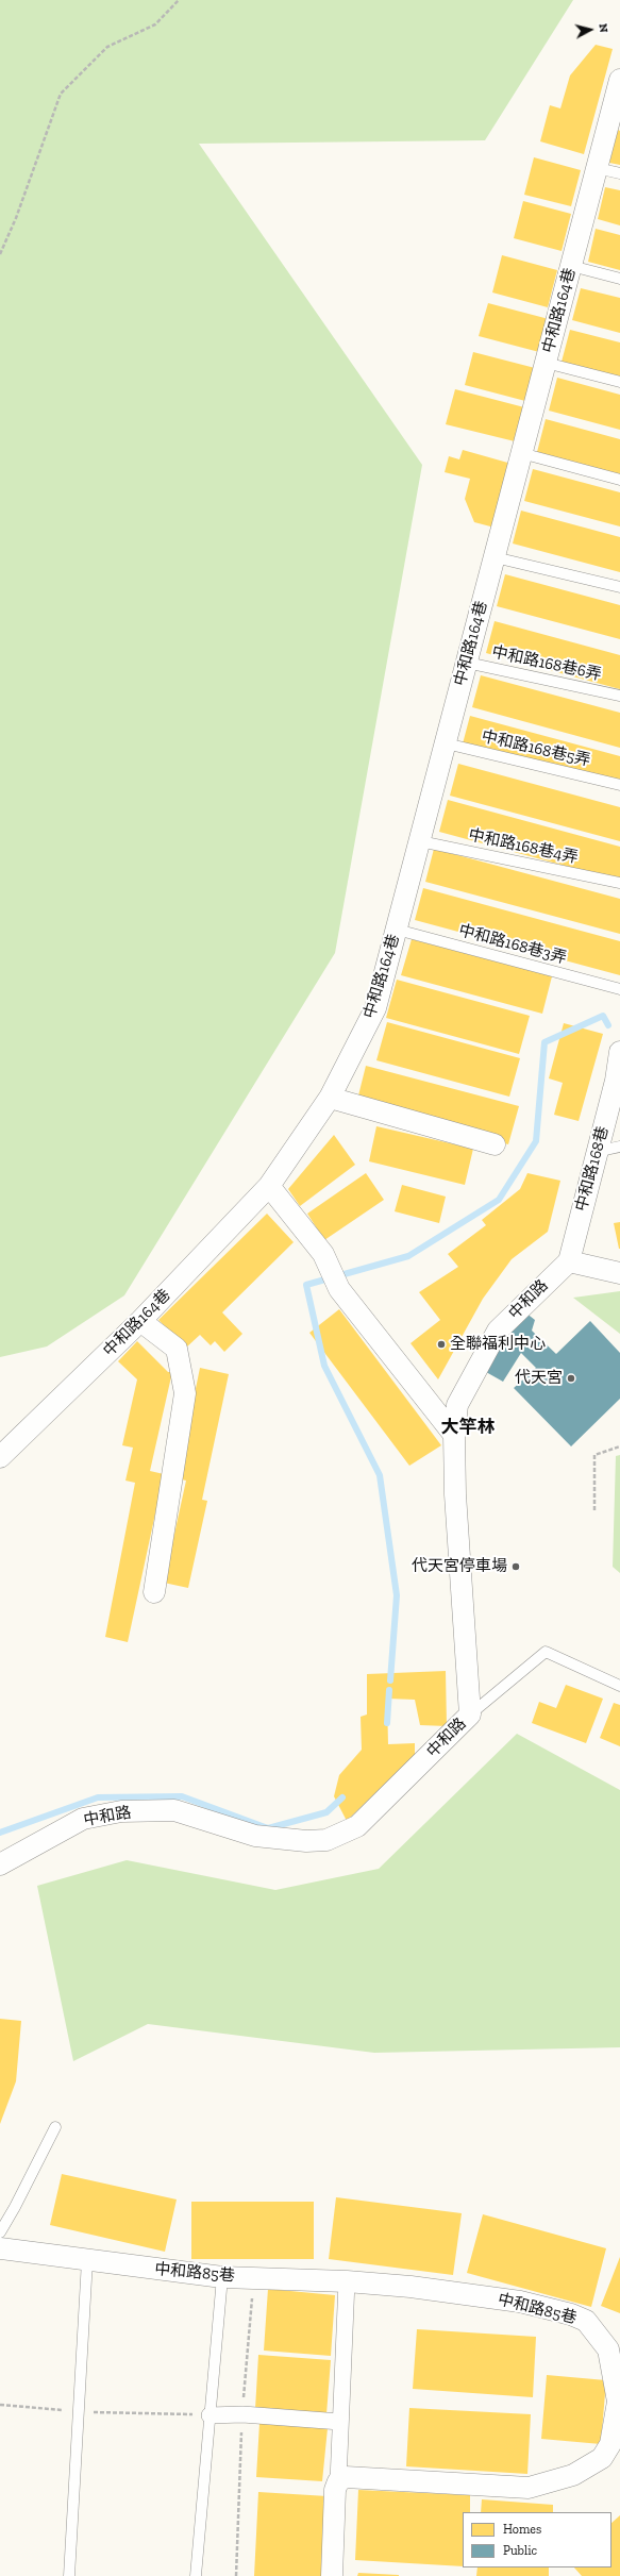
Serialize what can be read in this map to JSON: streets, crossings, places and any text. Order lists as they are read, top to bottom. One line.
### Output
{"streets":{"street":["中和路164巷","中和路168巷","中和路","中和路85巷"],"lane":["中和路168巷6弄","中和路168巷5弄","中和路168巷4弄","中和路168巷3弄"]},"crossings":[["中和路164巷","中和路168巷6弄"],["中和路164巷","中和路168巷5弄"],["中和路164巷","中和路168巷4弄"],["中和路164巷","中和路168巷3弄"],["中和路168巷","中和路"]],"districts":["大竿林"],"places":["全聯福利中心","代天宮","代天宮停車場"],"legend":["Homes","Public"],"north":"right"}
